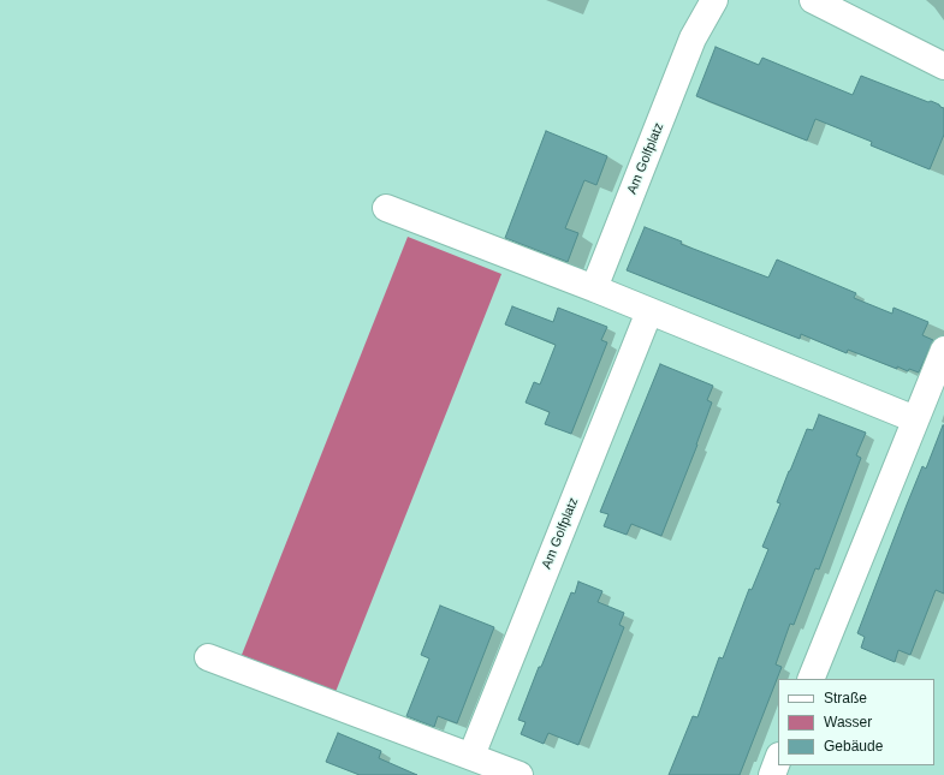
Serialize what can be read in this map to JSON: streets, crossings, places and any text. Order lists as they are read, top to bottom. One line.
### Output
{"streets":{"street":["Am Golfplatz"]},"legend":["Straße","Wasser","Gebäude"]}
